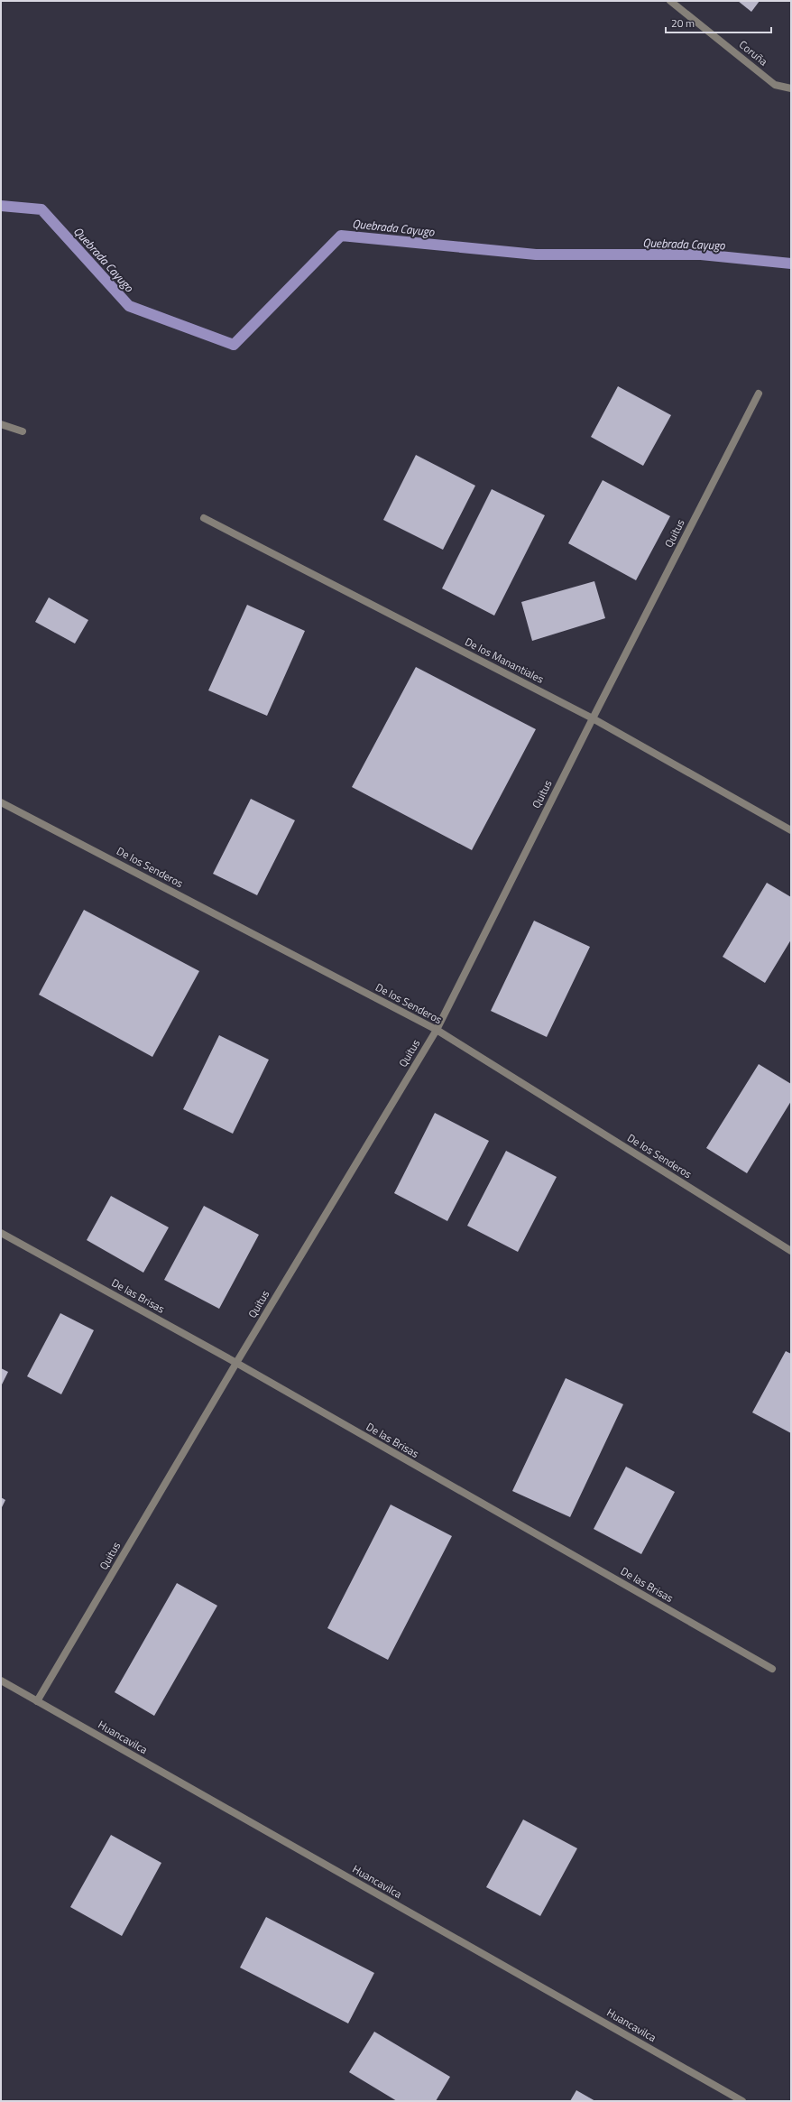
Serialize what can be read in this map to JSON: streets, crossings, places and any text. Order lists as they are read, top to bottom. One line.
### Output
{"streets":{"street":["Coruña","Quitus","De los Manantiales","De los Senderos","De las Brisas","Huancavilca"]},"crossings":[["Quitus","De los Manantiales"],["Quitus","De los Senderos"],["Quitus","De las Brisas"],["Quitus","Huancavilca"]],"water":["Quebrada Cayugo"],"scale_bar":"20 m"}
